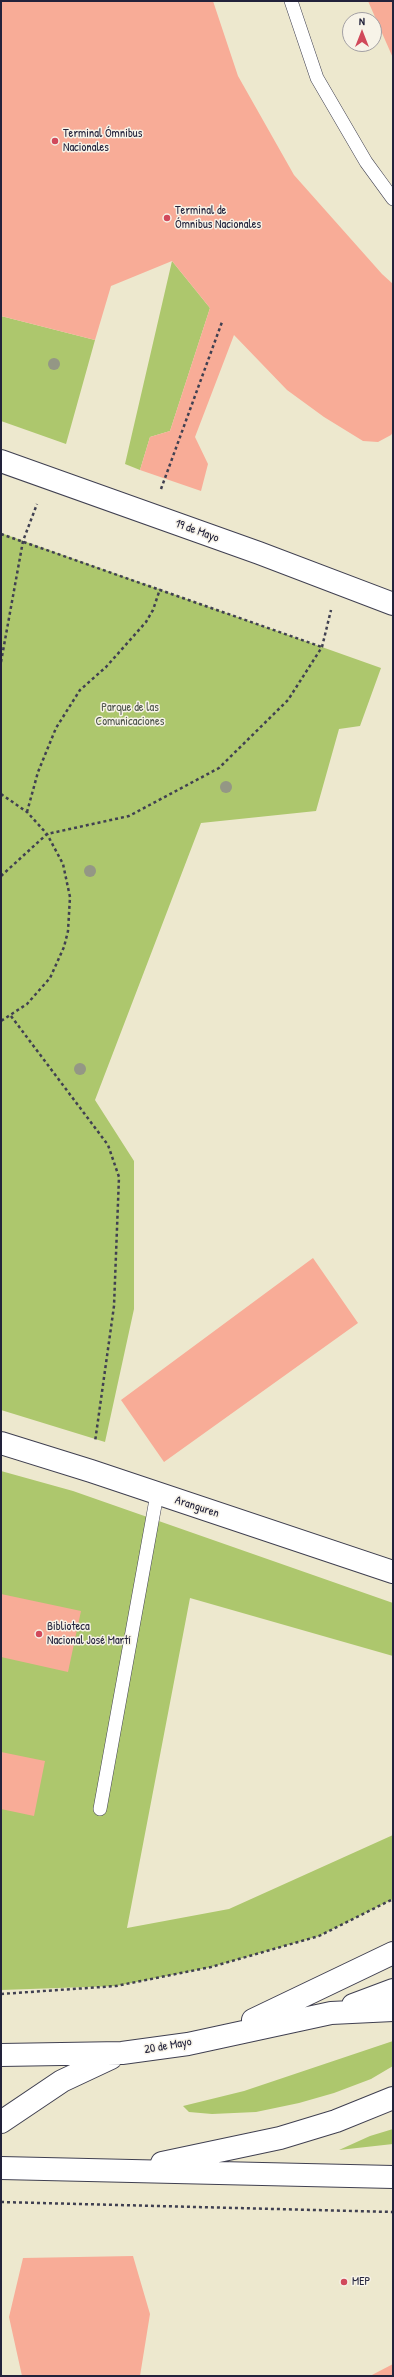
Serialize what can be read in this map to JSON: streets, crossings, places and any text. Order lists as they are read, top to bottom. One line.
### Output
{"streets":{"main road":["19 de Mayo","Aranguren","20 de Mayo"]},"parks":["Parque de las Comunicaciones"],"places":["Terminal Ómnibus Nacionales","Terminal de Ómnibus Nacionales","Biblioteca Nacional José Martí","MEP"],"north":"top"}
